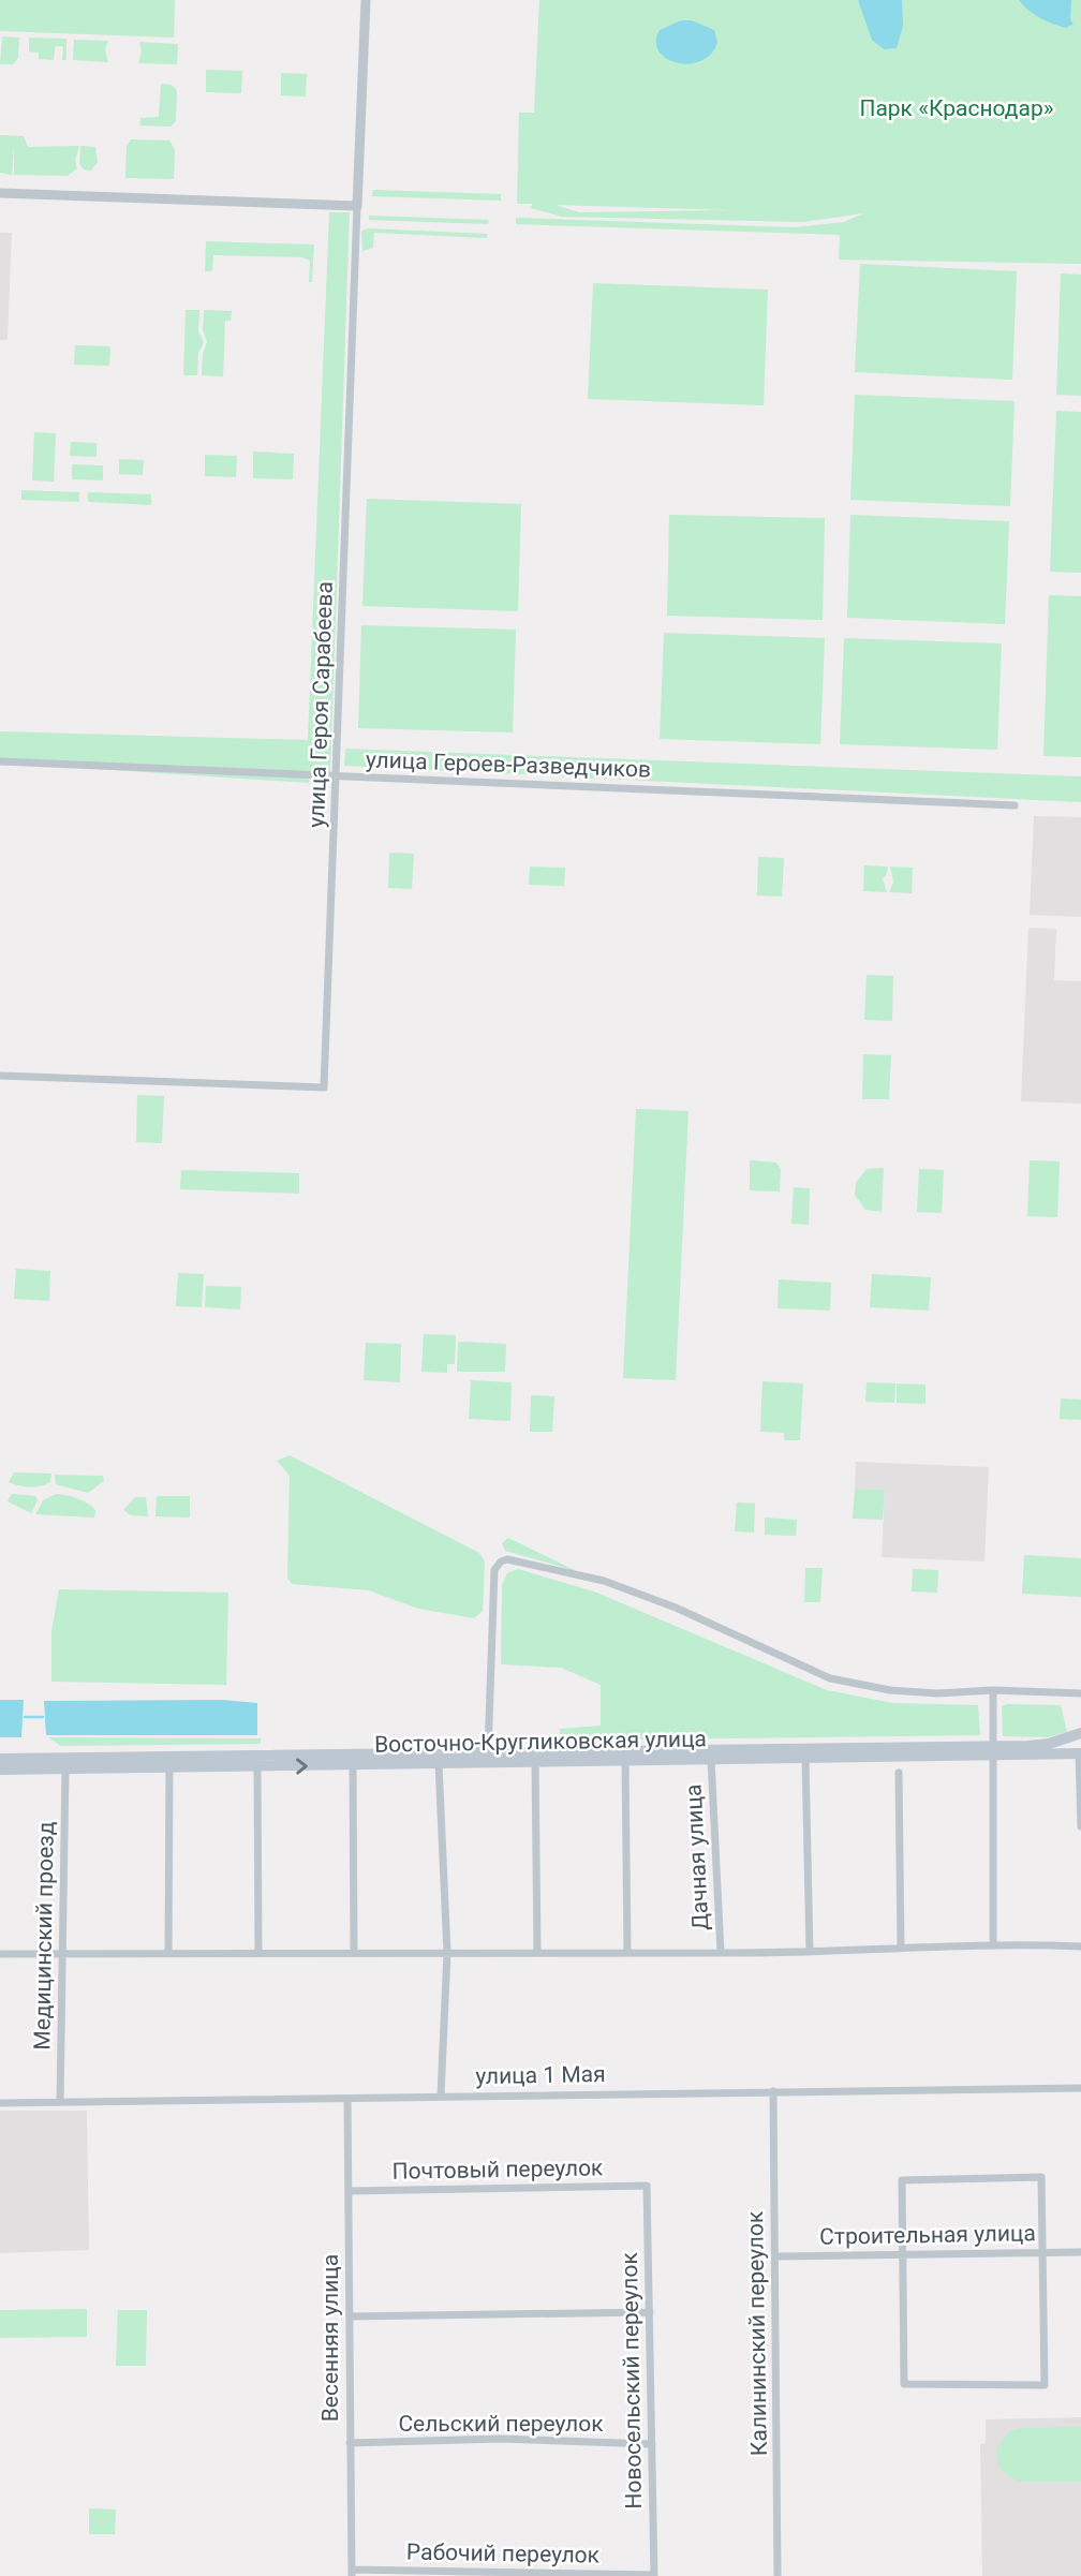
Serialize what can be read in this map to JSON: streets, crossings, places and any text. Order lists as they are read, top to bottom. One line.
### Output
{"streets":{"main road":["Восточно-Кругликовская улица"],"street":["улица Героя Сарабеева","улица Героев-Разведчиков","Дачная улица","Медицинский проезд","улица 1 Мая","Почтовый переулок","Строительная улица","Калининский переулок","Весенняя улица","Новосельский переулок","Сельский переулок","Рабочий переулок"]},"crossings":[["улица Героя Сарабеева","улица Героев-Разведчиков"],["Восточно-Кругликовская улица","Дачная улица"],["Восточно-Кругликовская улица","Медицинский проезд"],["Дачная улица","Медицинский проезд"],["Медицинский проезд","улица 1 Мая"],["улица 1 Мая","Калининский переулок"],["улица 1 Мая","Весенняя улица"],["Почтовый переулок","Весенняя улица"],["Почтовый переулок","Новосельский переулок"],["Строительная улица","Калининский переулок"],["Весенняя улица","Сельский переулок"],["Весенняя улица","Рабочий переулок"],["Новосельский переулок","Сельский переулок"],["Новосельский переулок","Рабочий переулок"]],"parks":["Парк «Краснодар»"]}
